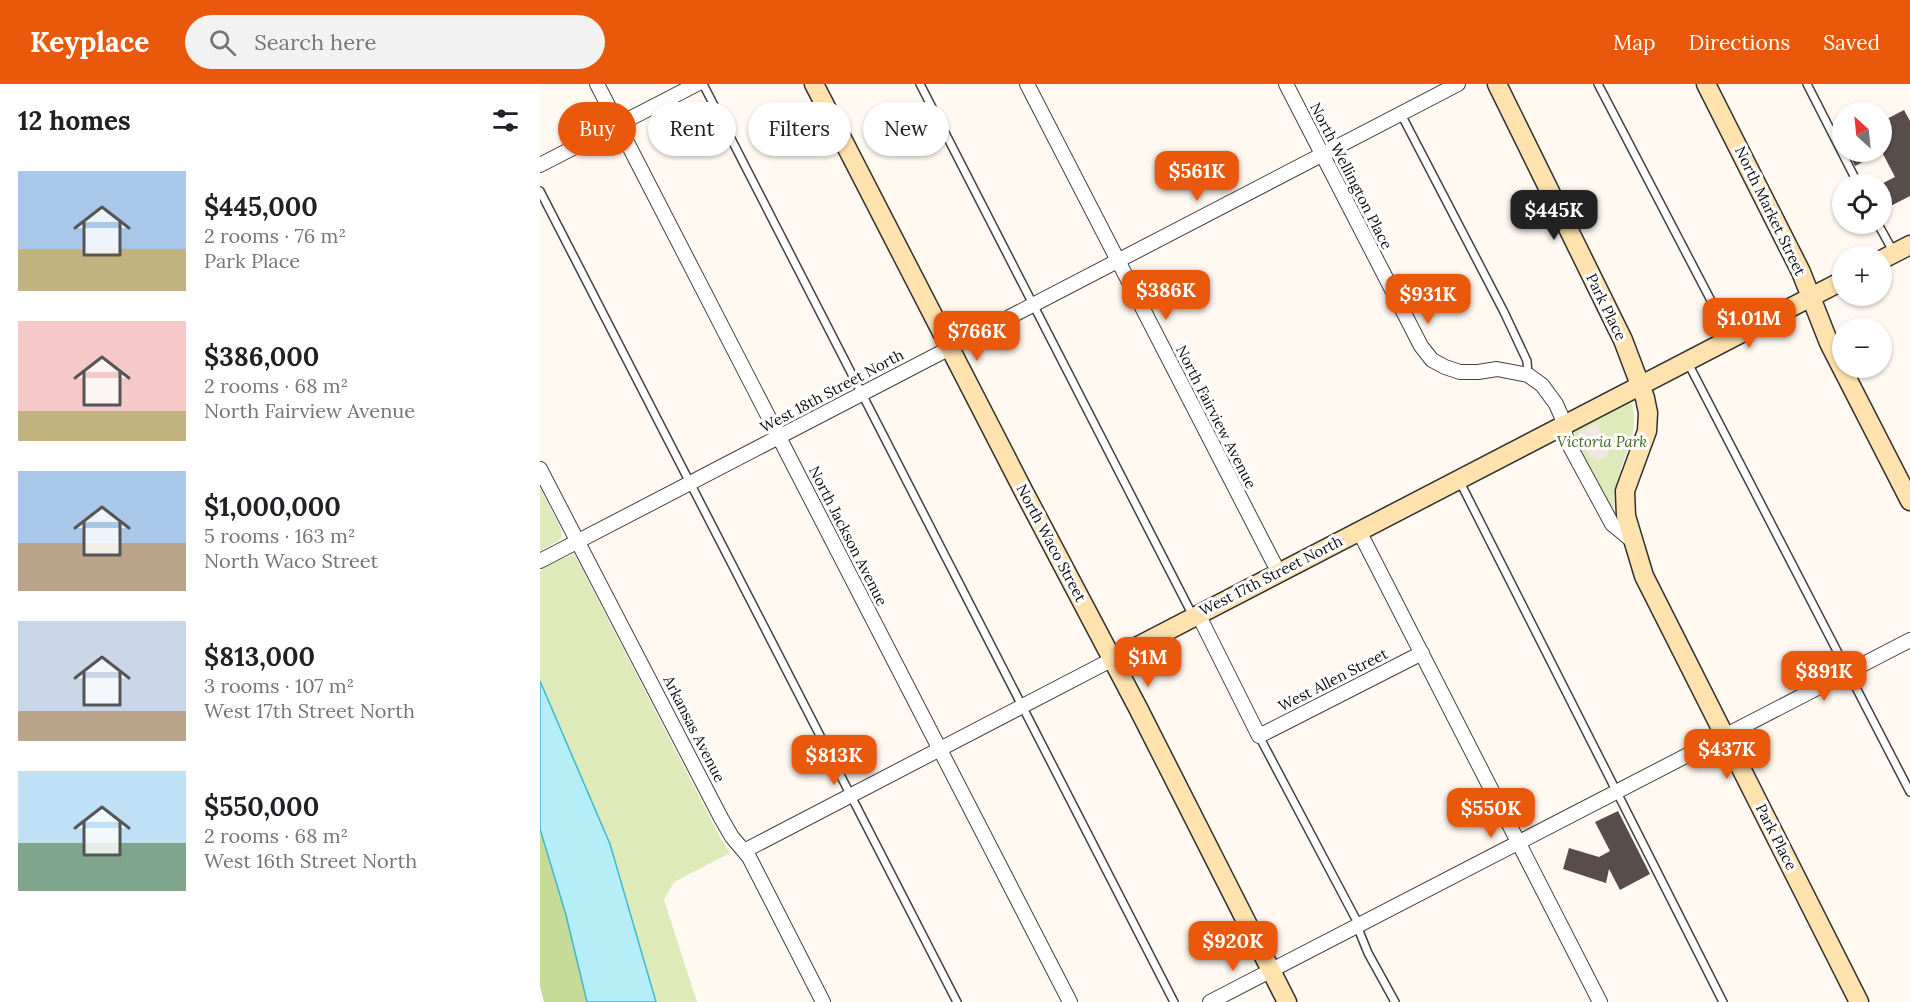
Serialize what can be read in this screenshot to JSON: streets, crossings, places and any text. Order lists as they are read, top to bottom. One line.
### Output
{"streets":{"street":["North Wellington Place","North Market Street","Park Place","West 18th Street North","North Fairview Avenue","North Jackson Avenue","North Waco Street","West 17th Street North","West Allen Street","Arkansas Avenue"]},"crossings":[["North Wellington Place","West 18th Street North"],["North Market Street","West 17th Street North"],["Park Place","West 17th Street North"],["West 18th Street North","North Fairview Avenue"],["West 18th Street North","North Jackson Avenue"],["West 18th Street North","North Waco Street"],["West 18th Street North","Arkansas Avenue"],["North Fairview Avenue","West 17th Street North"],["North Jackson Avenue","West 17th Street North"],["North Waco Street","West 17th Street North"],["West 17th Street North","Arkansas Avenue"]],"parks":["Victoria Park"],"north":"top left","page":{"header":"Keyplace","search":"Search here","nav":["Map","Directions","Saved"],"heading":"12 homes","map_buttons":["+","−"],"chip":["Buy","Rent","Filters","New"],"price":["$561K","$445K","$386K","$931K","$1.01M","$766K","$1M","$891K","$437K","$813K","$550K","$920K"],"list":[{"name":"$445,000","note":"2 rooms · 76 m² · Park Place"},{"name":"$386,000","note":"2 rooms · 68 m² · North Fairview Avenue"},{"name":"$1,000,000","note":"5 rooms · 163 m² · North Waco Street"},{"name":"$813,000","note":"3 rooms · 107 m² · West 17th Street North"},{"name":"$550,000","note":"2 rooms · 68 m² · West 16th Street North"}]}}
